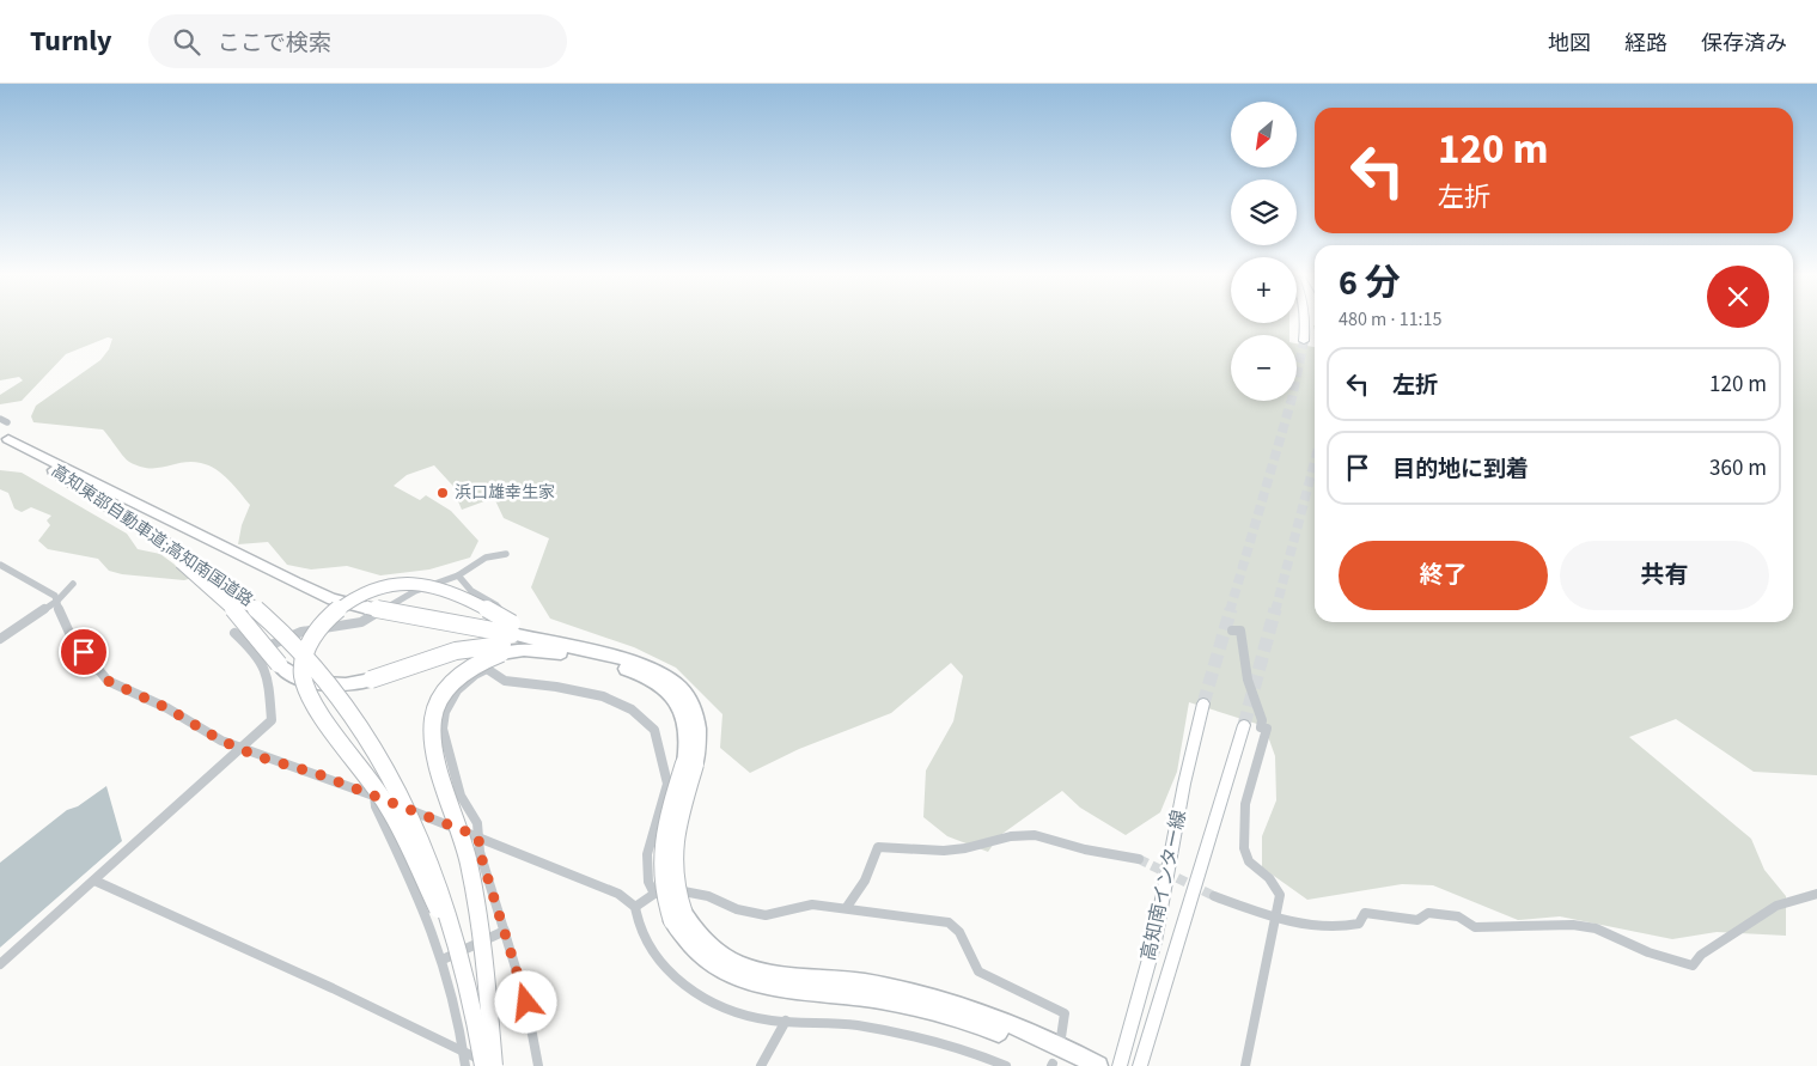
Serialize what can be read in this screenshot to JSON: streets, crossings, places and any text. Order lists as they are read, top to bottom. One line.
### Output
{"streets":{"highway":["高知東部自動車道;高知南国道路"],"main road":["高知南インター線"]},"places":["浜口雄幸生家"],"north":"bottom left","page":{"header":"Turnly","search":"ここで検索","nav":["地図","経路","保存済み"],"map_buttons":["+","−"],"turn":["120 m","左折"],"heading":["6 分","480 m · 11:15"],"list":[{"name":"左折","value":"120 m"},{"name":"目的地に到着","value":"360 m"}],"buttons":["終了","共有"]}}
